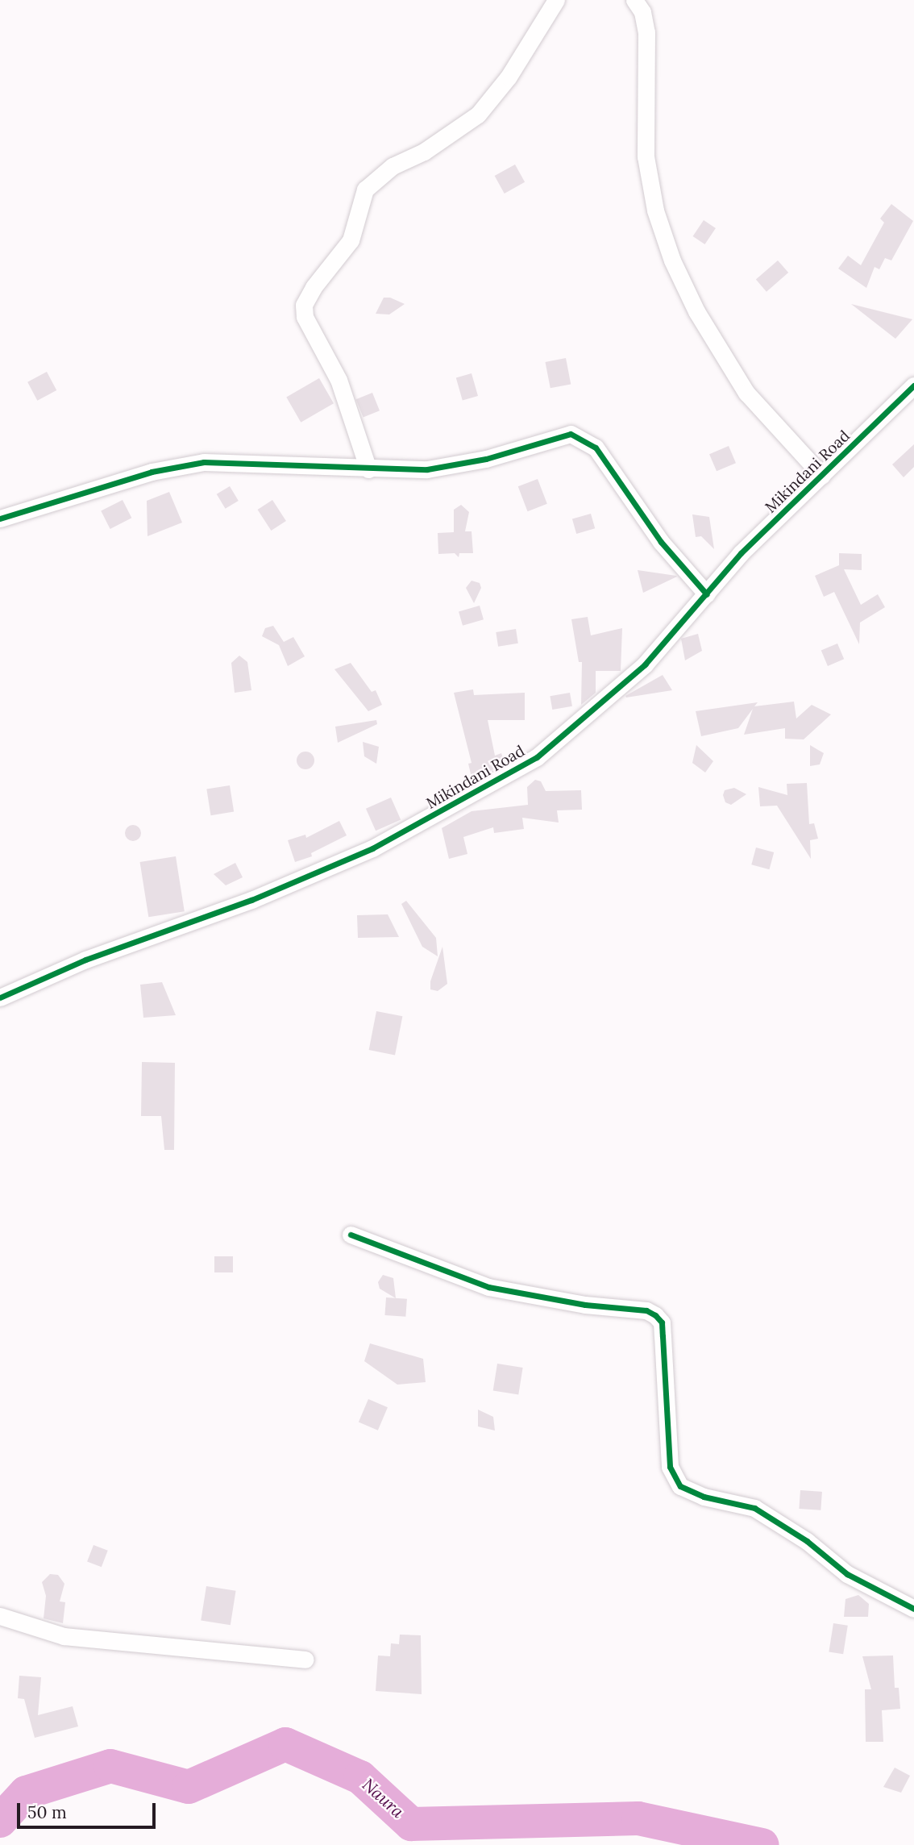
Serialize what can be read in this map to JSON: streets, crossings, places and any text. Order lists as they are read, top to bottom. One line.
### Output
{"streets":{"street":["Mikindani Road"]},"water":["Naura"],"scale_bar":"50 m"}
